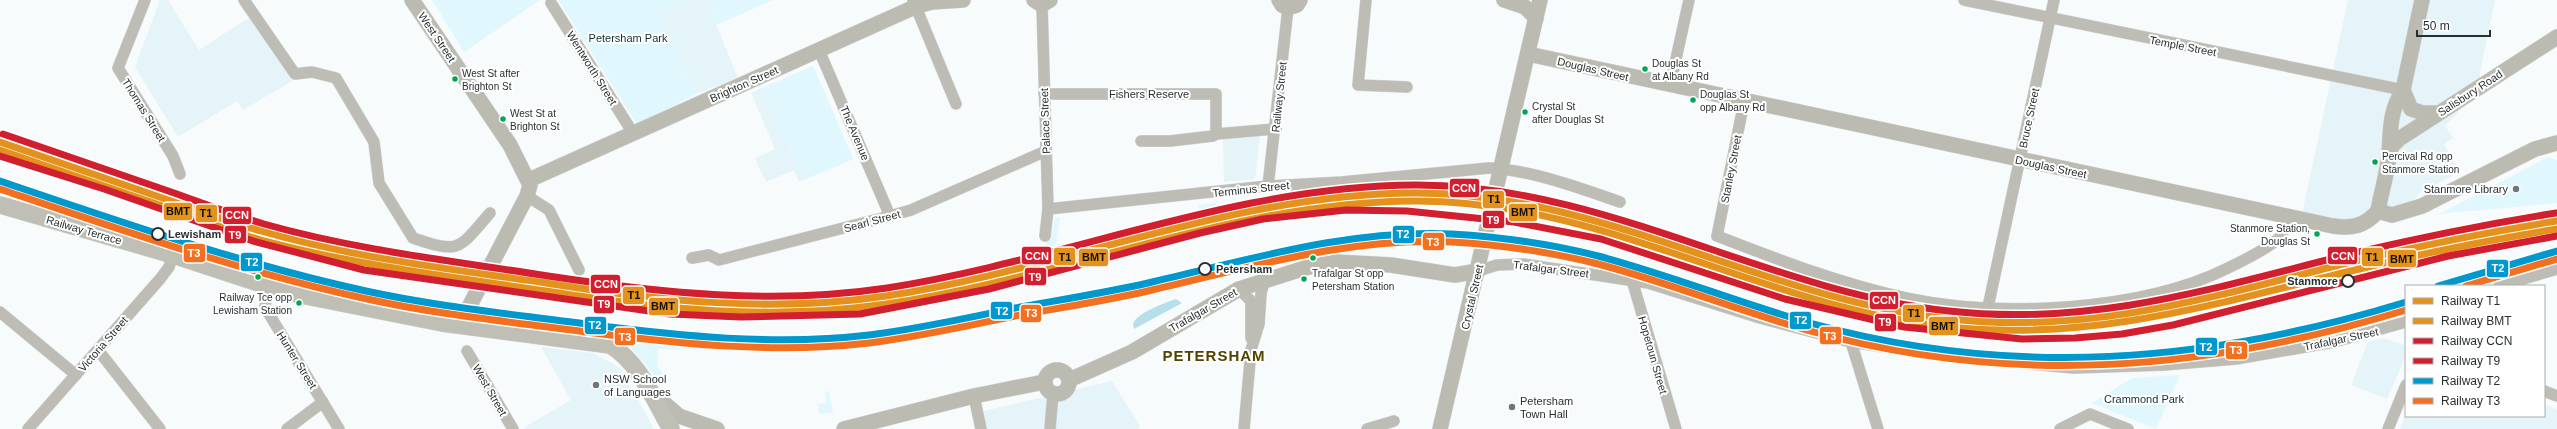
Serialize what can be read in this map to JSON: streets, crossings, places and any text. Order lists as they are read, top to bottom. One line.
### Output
{"streets":{"main road":["West Street","Douglas Street","Brighton Street","Salisbury Road","Railway Terrace","Trafalgar Street","Crystal Street"],"street":["Temple Street","Wentworth Street","Fishers Reserve","Railway Street","Thomas Street","Bruce Street","Palace Street","The Avenue","Stanley Street","Terminus Street","Searl Street","Victoria Street","Hopetoun Street","Hunter Street"]},"crossings":[["West Street","Brighton Street"],["Temple Street","Bruce Street"],["Wentworth Street","Brighton Street"],["Douglas Street","Bruce Street"],["Douglas Street","Stanley Street"],["Douglas Street","Crystal Street"],["Brighton Street","The Avenue"],["Fishers Reserve","Palace Street"],["Railway Street","Terminus Street"],["Bruce Street","Stanley Street"],["Palace Street","Terminus Street"],["Palace Street","Searl Street"],["The Avenue","Searl Street"],["Terminus Street","Crystal Street"],["Railway Terrace","Victoria Street"],["Railway Terrace","Hunter Street"],["Trafalgar Street","Crystal Street"],["Trafalgar Street","Hopetoun Street"]],"districts":["PETERSHAM"],"parks":["Petersham Park","Crammond Park"],"places":["Douglas St at Albany Rd","West St after Brighton St","Douglas St opp Albany Rd","Crystal St after Douglas St","West St at Brighton St","Percival Rd opp Stanmore Station","Stanmore Library","Lewisham","Stanmore Station, Douglas St","Petersham","Trafalgar St opp Petersham Station","Stanmore","Railway Tce opp Lewisham Station","NSW School of Languages","Petersham Town Hall"],"lines":["rail line CCN","rail line T1","rail line BMT","rail line T9","rail line T2","rail line T3"],"legend":["Railway T1","Railway BMT","Railway CCN","Railway T9","Railway T2","Railway T3"],"scale_bar":"50 m"}
